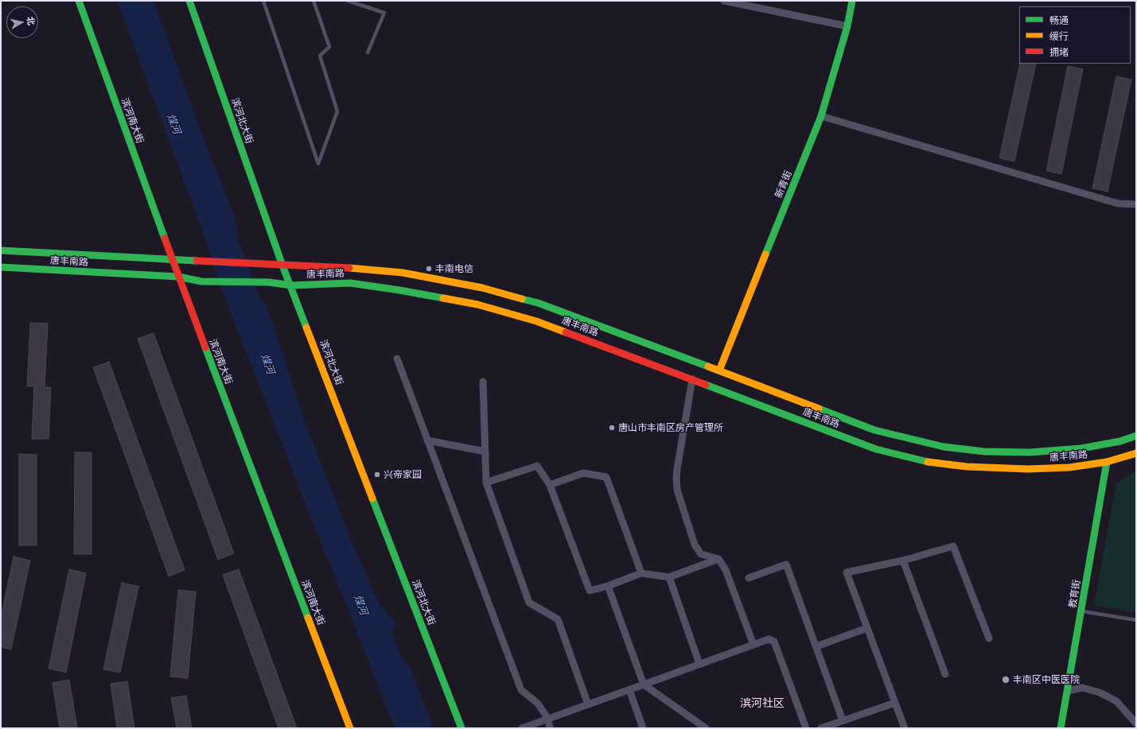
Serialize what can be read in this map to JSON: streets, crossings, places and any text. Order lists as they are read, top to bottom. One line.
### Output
{"streets":{"main road":["滨河南大街","滨河北大街","新青街","唐丰南路","教育街"]},"crossings":[["滨河南大街","唐丰南路"],["滨河北大街","唐丰南路"],["新青街","唐丰南路"],["唐丰南路","教育街"]],"districts":["滨河社区"],"water":["煤河"],"places":["丰南电信","唐山市丰南区房产管理所","兴帝家园","丰南区中医医院"],"legend":["畅通","缓行","拥堵"],"north":"right"}
